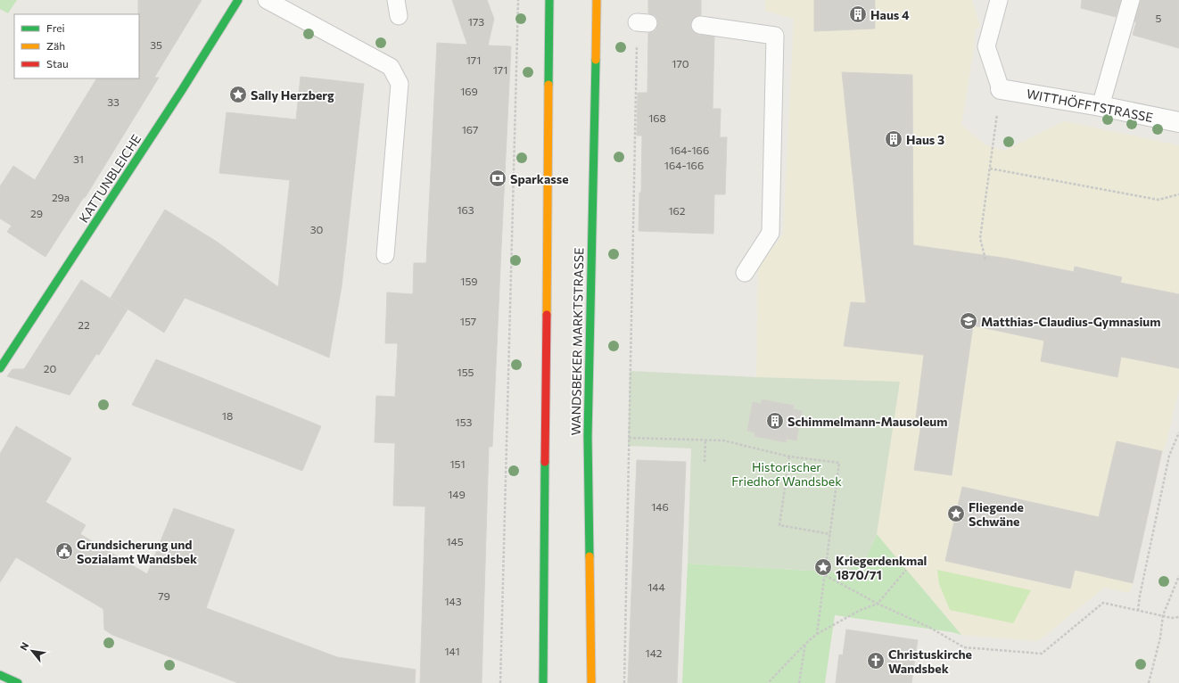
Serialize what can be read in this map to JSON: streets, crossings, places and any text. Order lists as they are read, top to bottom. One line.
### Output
{"streets":{"main road":["KATTUNBLEICHE","WANDSBEKER MARKTSTRASSE"],"street":["WITTHÖFFTSTRASSE"]},"parks":["Historischer Friedhof Wandsbek"],"places":{"building":["Haus 4","Haus 3","Schimmelmann-Mausoleum"],"place":["Sally Herzberg","Fliegende Schwäne","Kriegerdenkmal 1870/71"],"bank":["Sparkasse"],"school or university":["Matthias-Claudius-Gymnasium"],"public building":["Grundsicherung und Sozialamt Wandsbek"],"church":["Christuskirche Wandsbek"]},"house_numbers":["5","173","35","171","170","171","169","33","168","167","164-166","31","164-166","29a","163","162","29","30","159","157","22","20","155","18","153","151","149","146","145","144","79","143","141","142"],"legend":["Frei","Zäh","Stau"],"north":"top left"}
